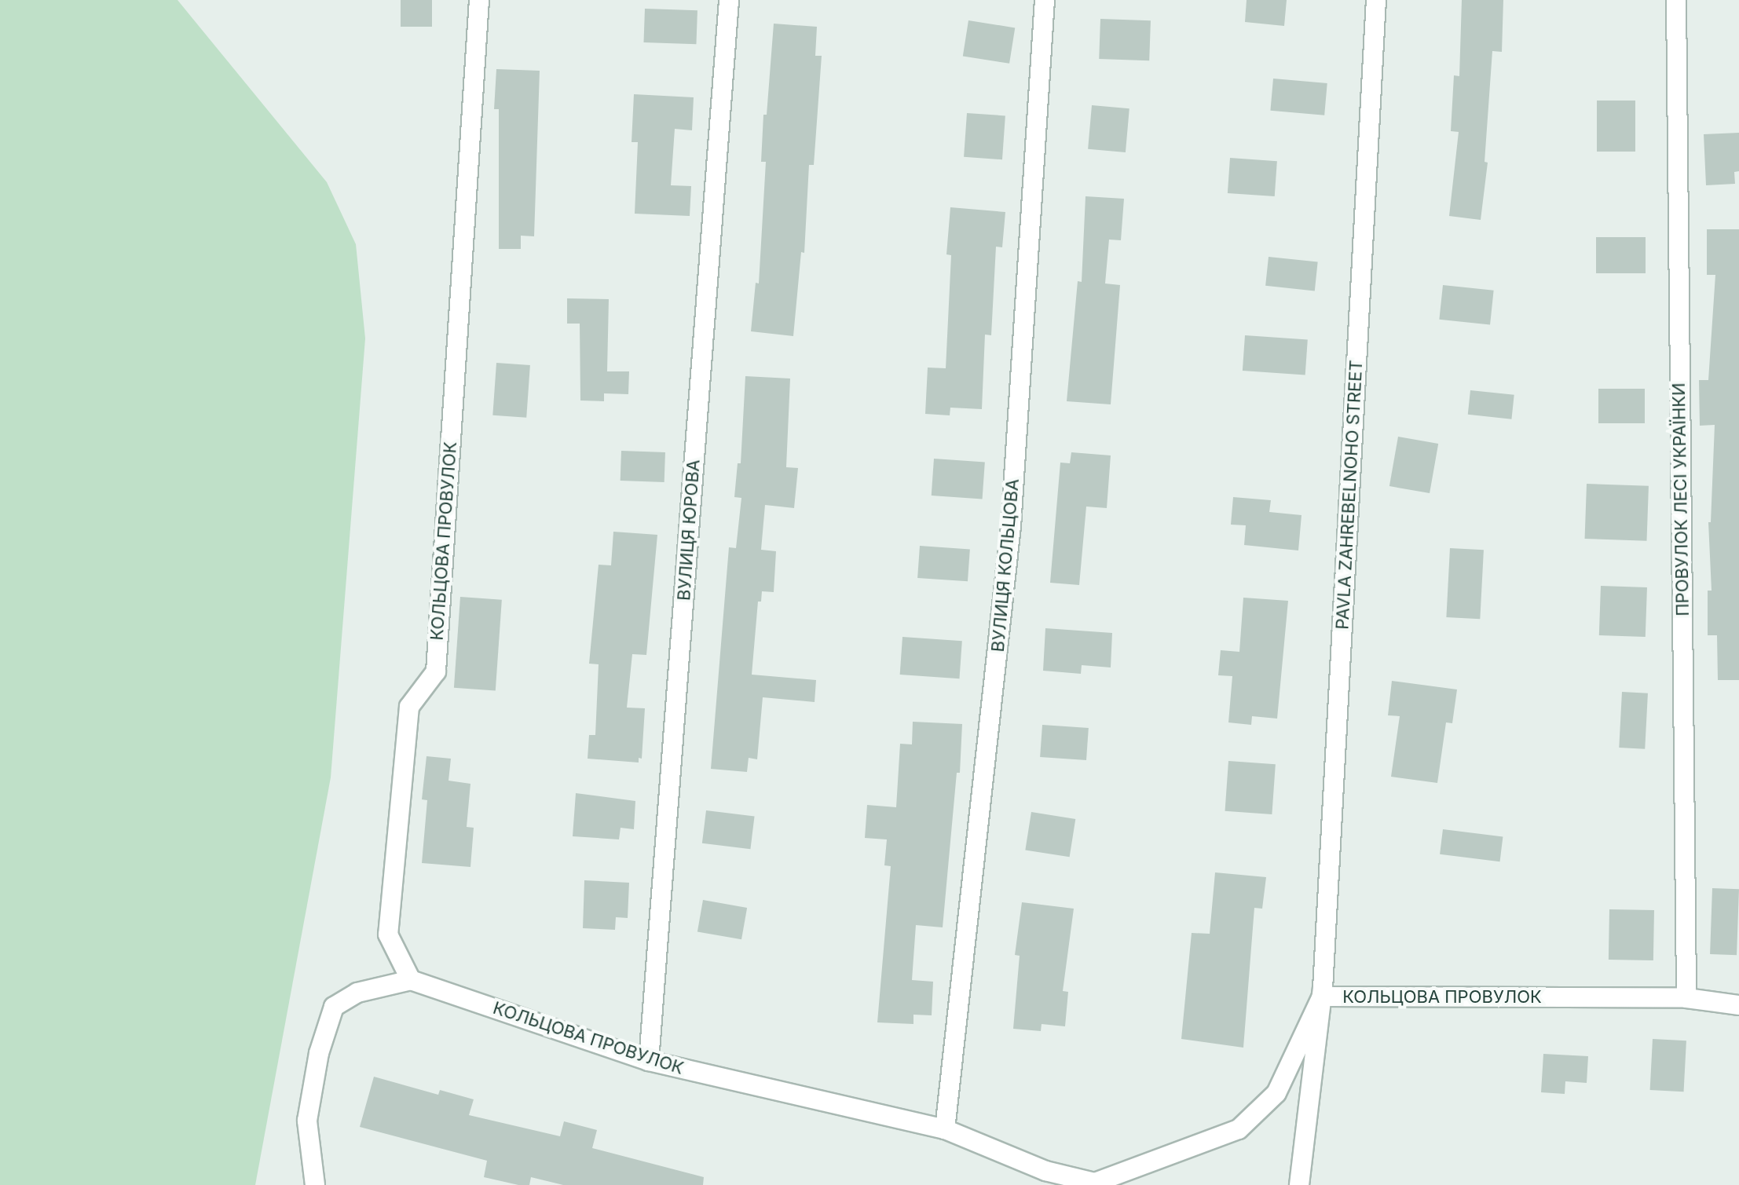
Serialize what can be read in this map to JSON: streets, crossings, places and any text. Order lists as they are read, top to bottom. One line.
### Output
{"streets":{"street":["PAVLA ZAHREBELNOHO STREET","ПРОВУЛОК ЛЕСІ УКРАЇНКИ","ВУЛИЦЯ ЮРОВА","КОЛЬЦОВА ПРОВУЛОК","ВУЛИЦЯ КОЛЬЦОВА"]},"crossings":[["PAVLA ZAHREBELNOHO STREET","КОЛЬЦОВА ПРОВУЛОК"],["ПРОВУЛОК ЛЕСІ УКРАЇНКИ","КОЛЬЦОВА ПРОВУЛОК"],["ВУЛИЦЯ ЮРОВА","КОЛЬЦОВА ПРОВУЛОК"],["КОЛЬЦОВА ПРОВУЛОК","ВУЛИЦЯ КОЛЬЦОВА"]]}
